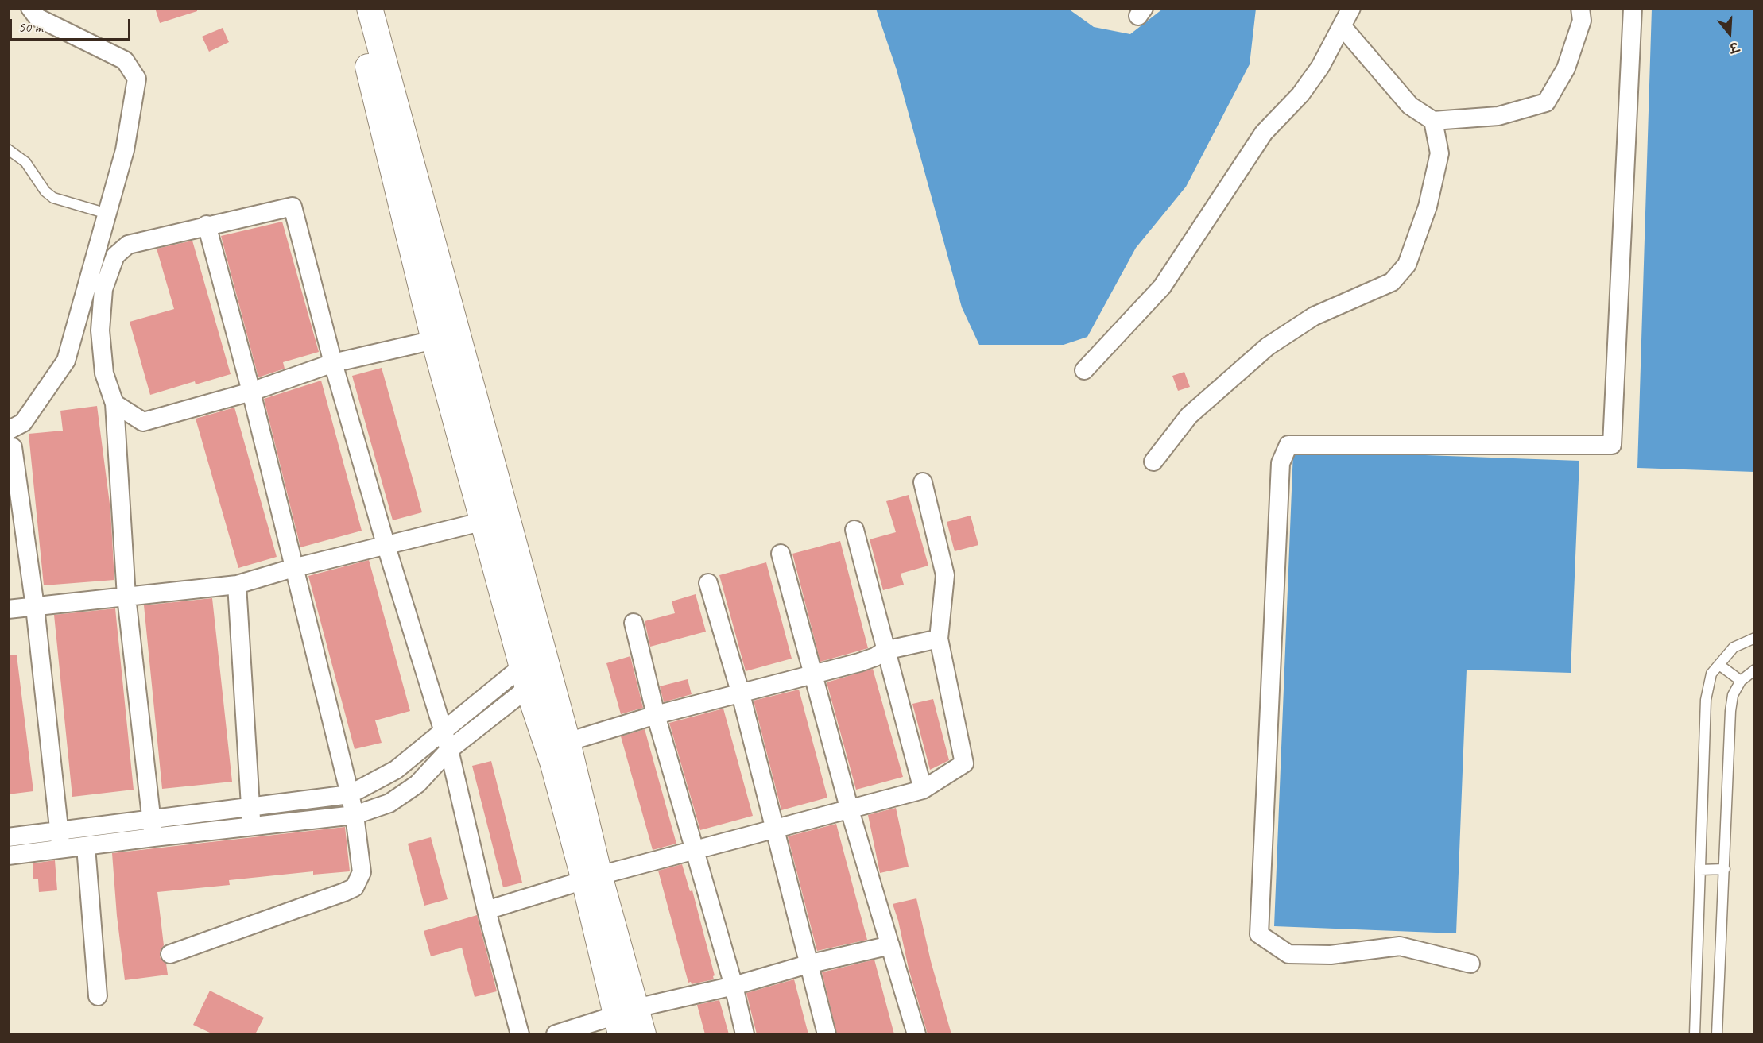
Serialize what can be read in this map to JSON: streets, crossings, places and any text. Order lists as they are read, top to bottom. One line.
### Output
{"scale_bar":"50 m","north":"bottom"}
